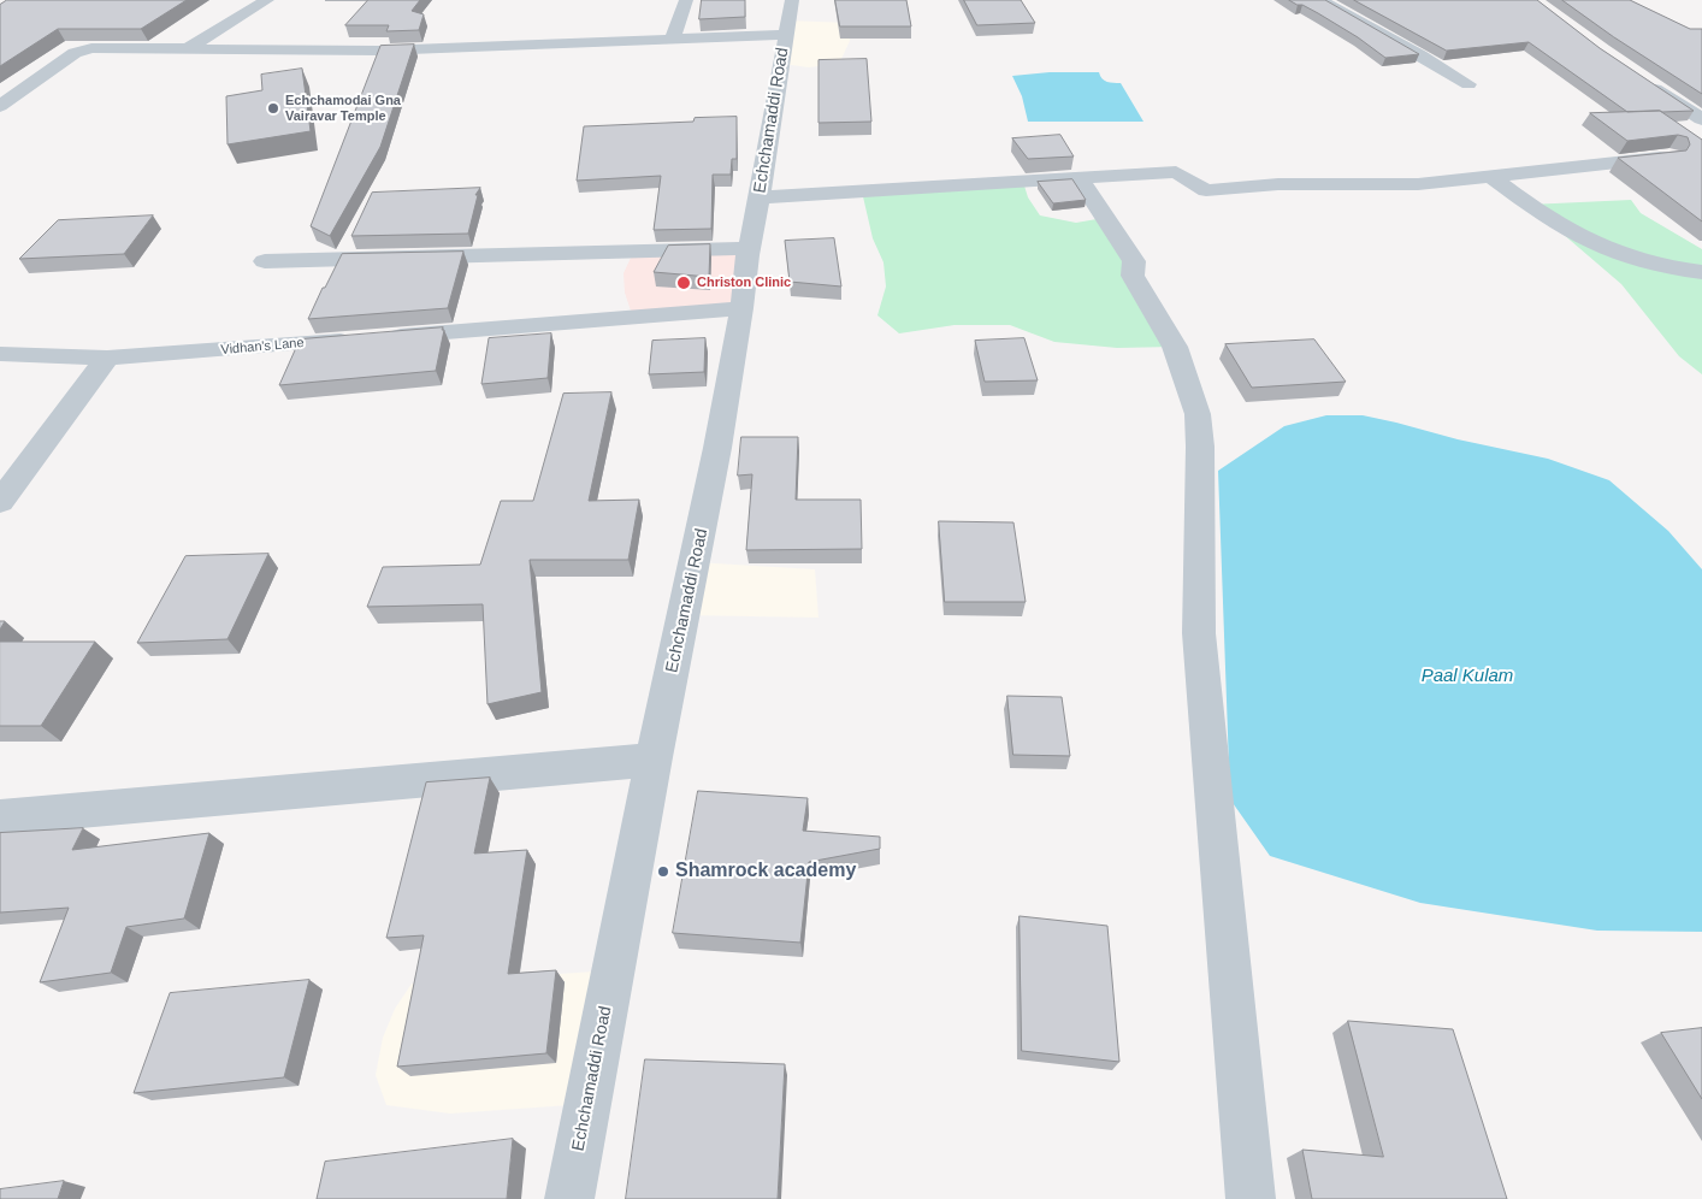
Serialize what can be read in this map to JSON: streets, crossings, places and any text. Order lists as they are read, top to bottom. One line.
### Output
{"streets":{"street":["Echchamaddi Road","Vidhan's Lane"]},"crossings":[["Echchamaddi Road","Vidhan's Lane"]],"water":["Paal Kulam"],"places":["Echchamodai Gna Vairavar Temple","Christon Clinic","Shamrock academy"]}
